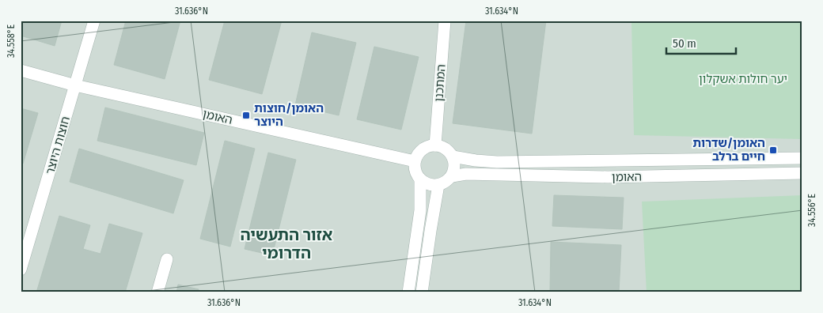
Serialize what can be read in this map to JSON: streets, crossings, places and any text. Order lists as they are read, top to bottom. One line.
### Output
{"streets":{"street":["המתכנן","האומן","חוצות היוצר"]},"crossings":[["המתכנן","האומן"],["האומן","חוצות היוצר"]],"districts":["אזור התעשיה הדרומי"],"parks":["יער חולות אשקלון"],"places":{"transit":["האומן/חוצות היוצר","האומן/שדרות חיים ברלב"]},"scale_bar":"50 m","coordinates":["31.636°N","31.634°N","34.558°E","34.556°E"]}
